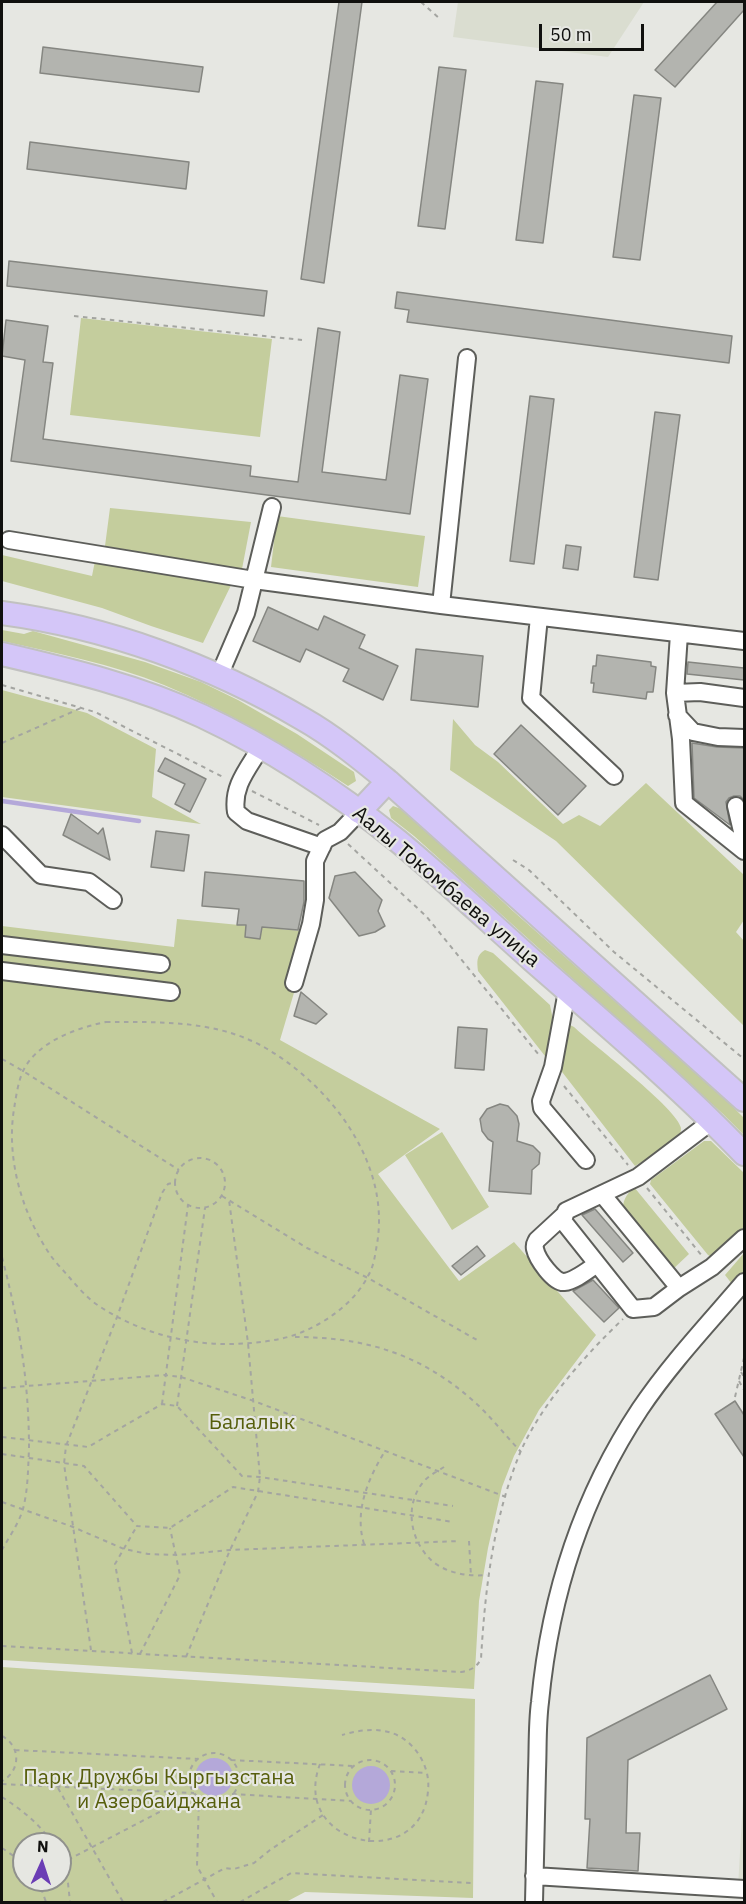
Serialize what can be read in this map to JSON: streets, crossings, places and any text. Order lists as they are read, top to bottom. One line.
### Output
{"streets":{"main road":["Аалы Токомбаева улица"]},"parks":["Балалык","Парк Дружбы Кыргызстана и Азербайджана"],"scale_bar":"50 m","north":"top"}
